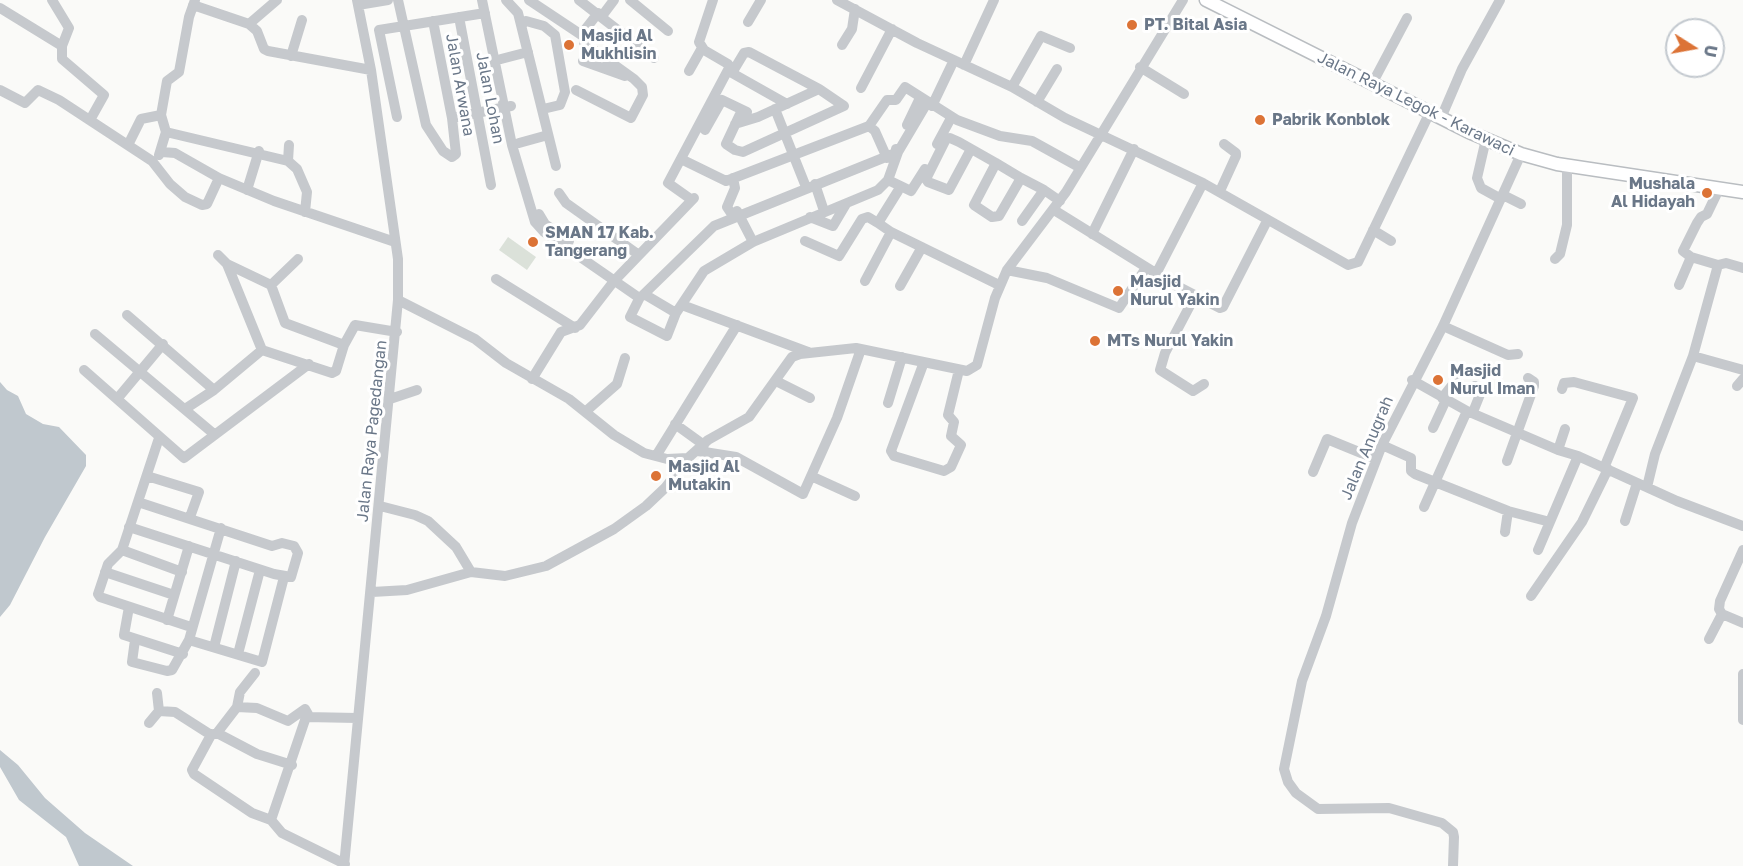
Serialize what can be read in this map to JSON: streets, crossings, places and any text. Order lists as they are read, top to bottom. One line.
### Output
{"streets":{"main road":["Jalan Raya Legok - Karawaci"],"street":["Jalan Arwana","Jalan Lohan","Jalan Raya Pagedangan","Jalan Anugrah"]},"crossings":[["Jalan Raya Legok - Karawaci","Jalan Anugrah"]],"places":["PT. Bital Asia","Masjid Al Mukhlisin","Pabrik Konblok","Mushala Al Hidayah","SMAN 17 Kab. Tangerang","Masjid Nurul Yakin","MTs Nurul Yakin","Masjid Nurul Iman","Masjid Al Mutakin"],"north":"right"}
